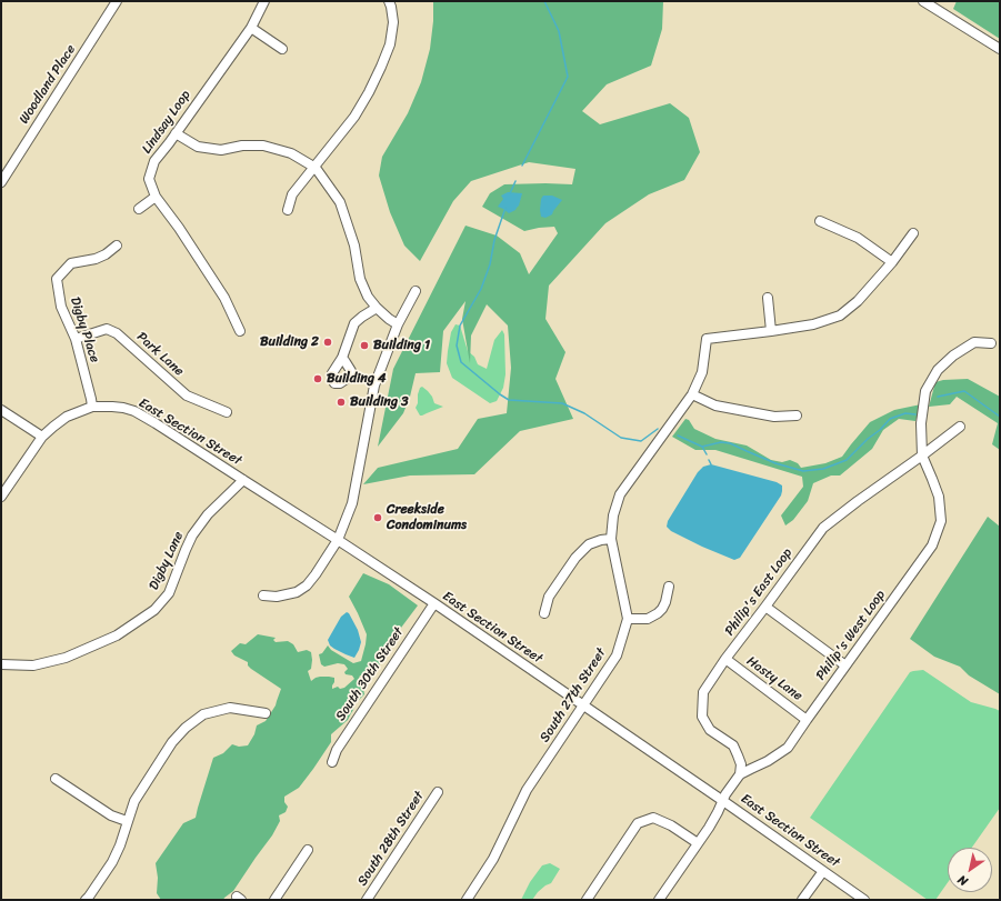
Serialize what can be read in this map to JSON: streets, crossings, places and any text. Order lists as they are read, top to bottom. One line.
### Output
{"streets":{"street":["Woodland Place","Lindsay Loop","Digby Place","Park Lane","East Section Street","Digby Lane","Philip's East Loop","Philip's West Loop","South 30th Street","Hasty Lane","South 27th Street","South 28th Street"]},"crossings":[["Digby Place","Park Lane"],["Digby Place","East Section Street"],["East Section Street","Digby Lane"],["East Section Street","Philip's West Loop"],["East Section Street","South 30th Street"],["East Section Street","South 27th Street"],["Philip's East Loop","Philip's West Loop"],["Philip's East Loop","Hasty Lane"],["Philip's West Loop","Hasty Lane"]],"places":["Building 2","Building 1","Building 4","Building 3","Creekside Condominums"],"north":"bottom left"}
